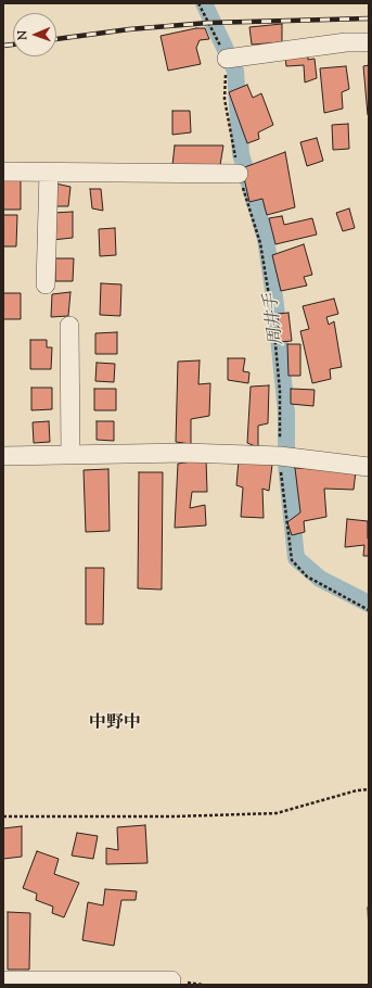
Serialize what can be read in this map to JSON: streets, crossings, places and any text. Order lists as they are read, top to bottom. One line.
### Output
{"districts":["中野中"],"water":["周井手"],"north":"left"}
